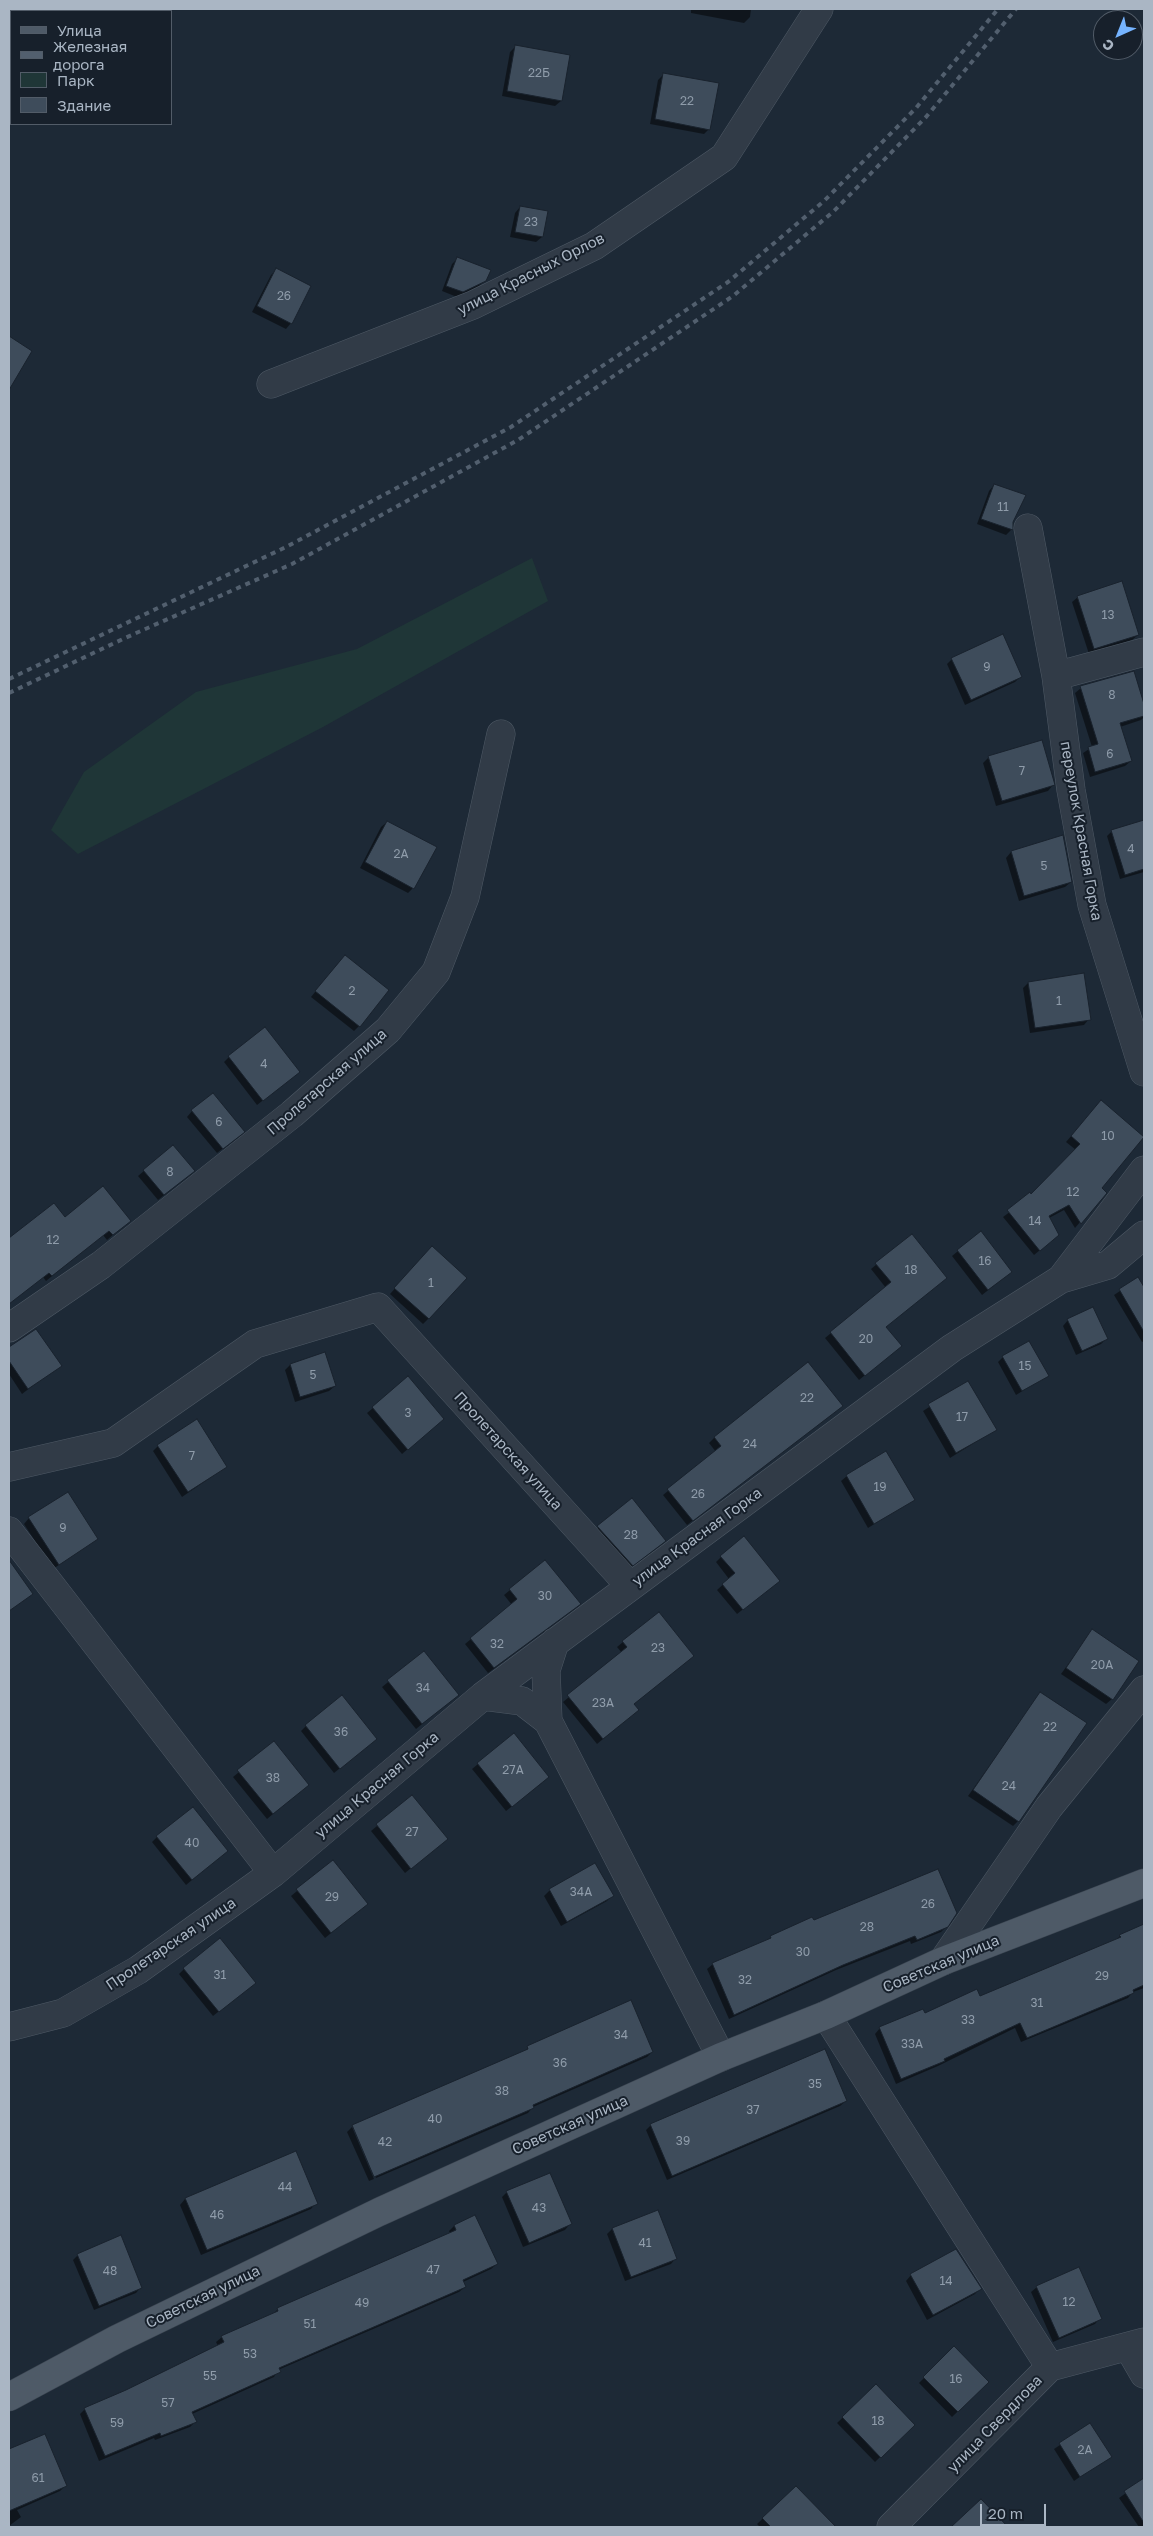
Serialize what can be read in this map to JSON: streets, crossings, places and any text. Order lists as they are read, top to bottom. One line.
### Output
{"streets":{"main road":["Советская улица"],"street":["улица Красных Орлов","переулок Красная Горка","Пролетарская улица","улица Красная Горка","улица Свердлова"]},"crossings":[["Пролетарская улица","улица Красная Горка"]],"house_numbers":["22Б","22","23","26","11","13","9","8","6","7","4","2А","5","2","1","4","6","10","8","12","14","12","16","18","1","20","15","5","22","3","17","24","7","19","26","9","28","30","32","23","20А","34","23А","22","36","27А","38","24","27","40","34А","29","26","28","30","31","29","32","31","33","34","33А","36","35","38","37","40","39","42","44","43","46","41","47","48","14","12","49","51","53","55","16","57","18","59","2А","61"],"legend":["Улица","Железная дорога","Парк","Здание"],"scale_bar":"20 m","north":"bottom left"}
